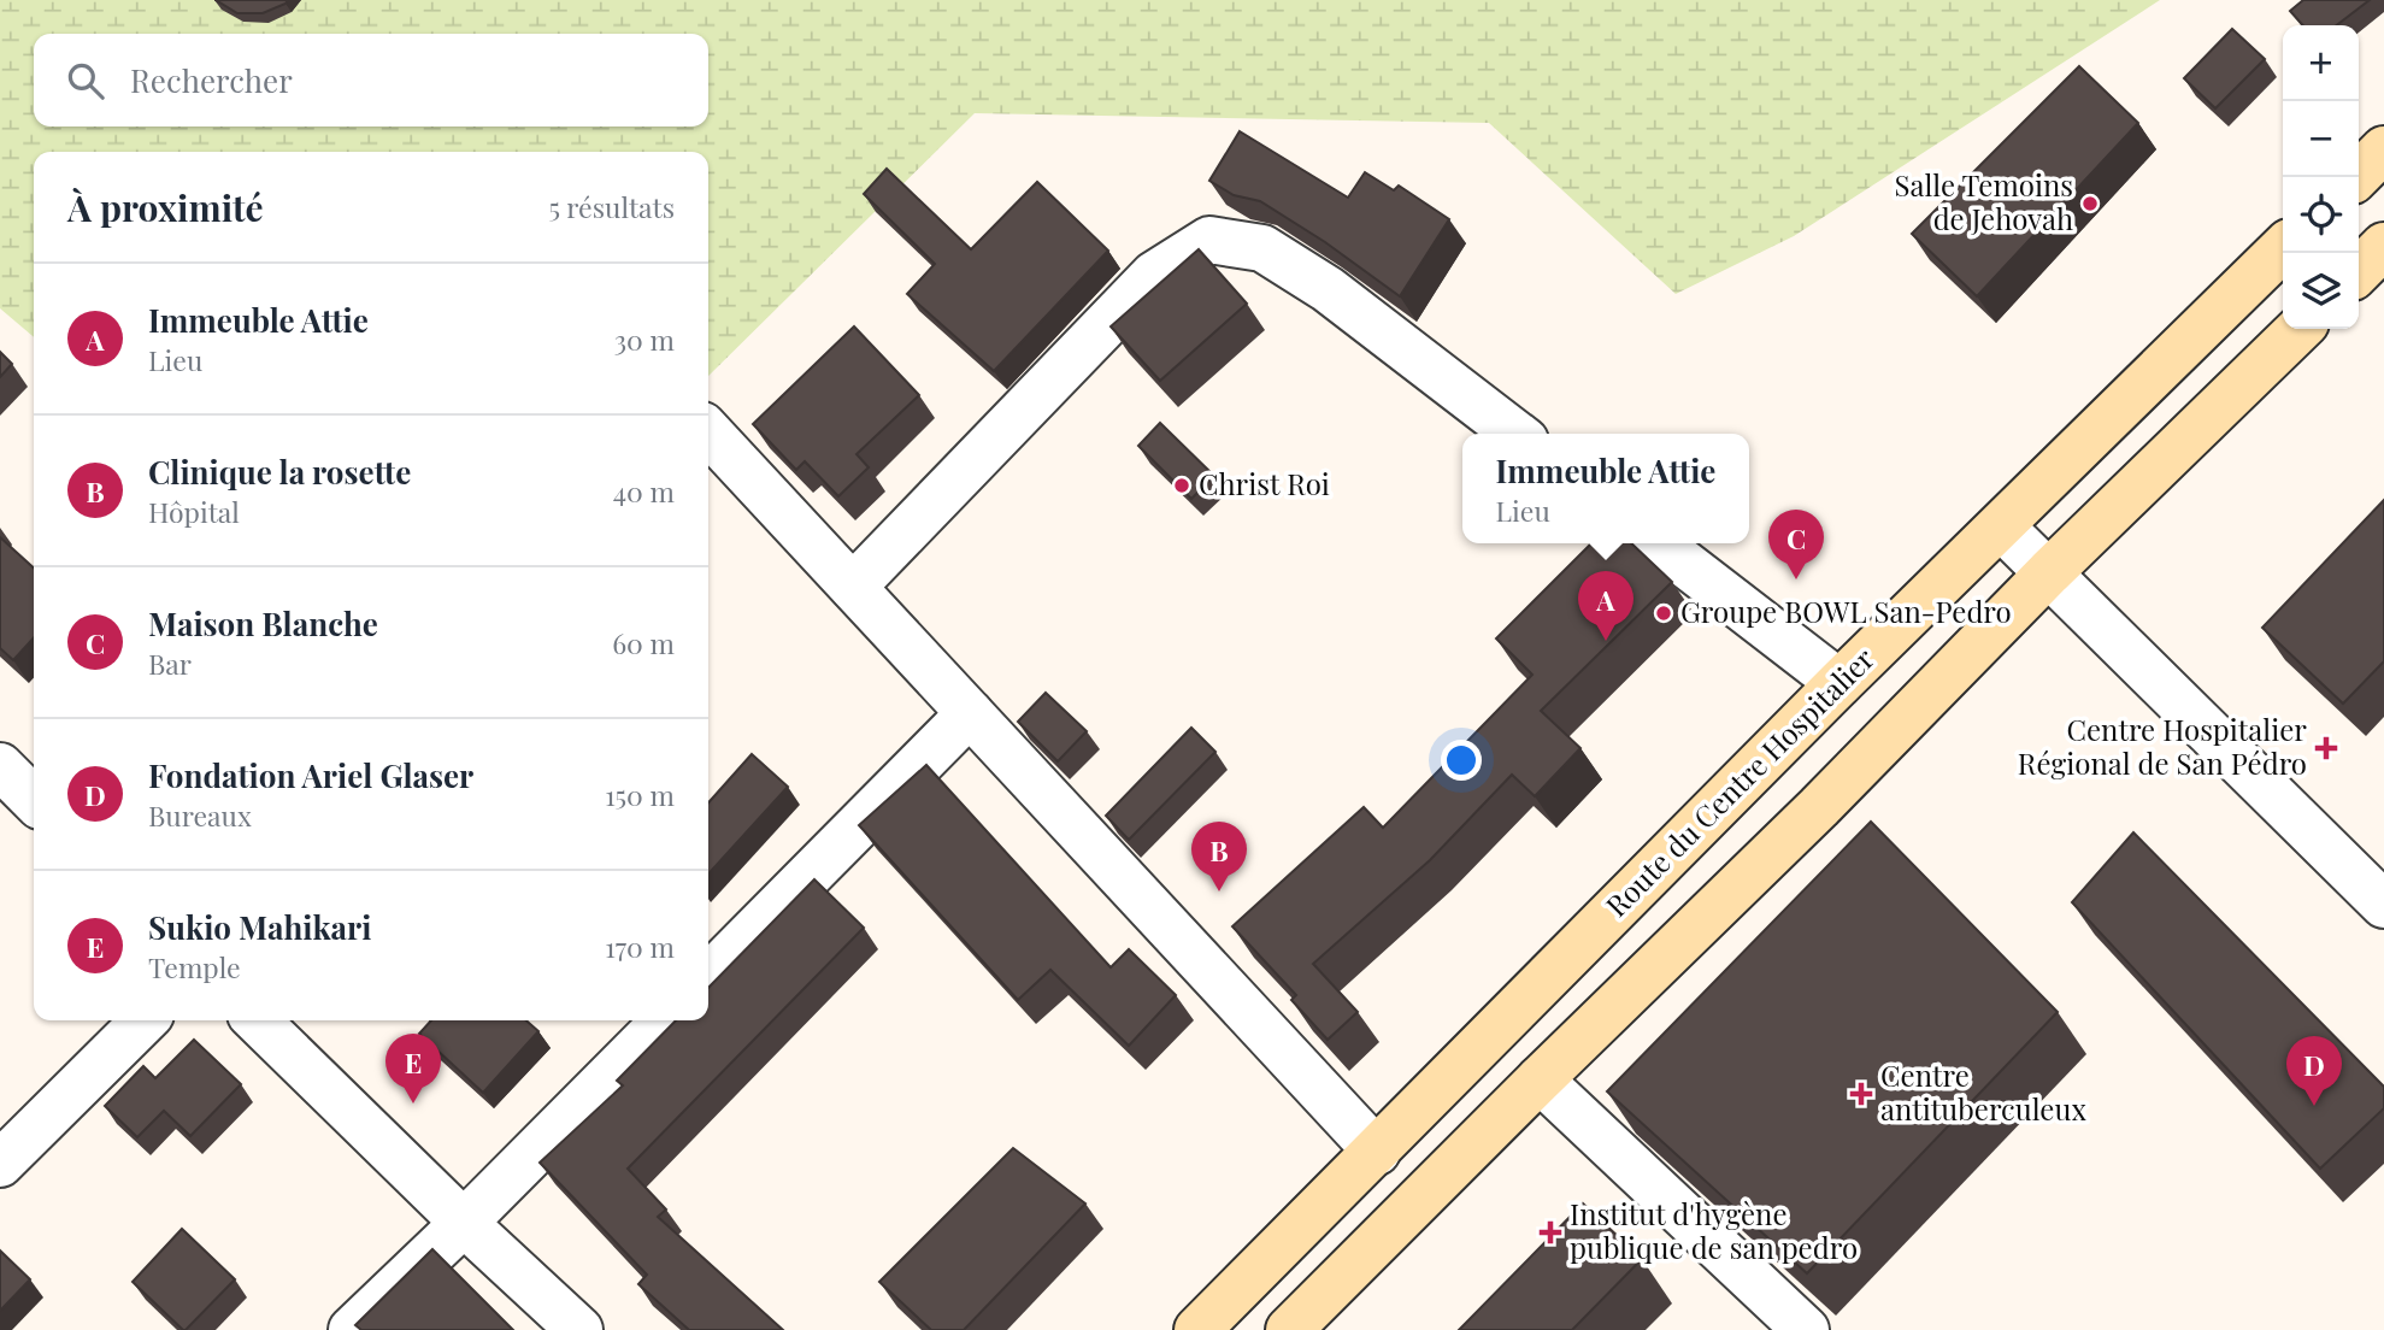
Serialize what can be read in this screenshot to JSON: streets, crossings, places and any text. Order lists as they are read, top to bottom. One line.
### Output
{"streets":{"street":["Route du Centre Hospitalier"]},"places":{"other":["Salle Temoins de Jehovah","Christ Roi","Groupe BOWL San-Pedro"],"health":["Centre Hospitalier Régional de San Pédro","Centre antituberculeux","Institut d'hygène publique de san pedro"]},"page":{"map_buttons":["+","−"],"search":"Rechercher","heading":["À proximité","5 résultats"],"list":[{"mark":"A","name":"Immeuble Attie","note":"Lieu","value":"30 m"},{"mark":"B","name":"Clinique la rosette","note":"Hôpital","value":"40 m"},{"mark":"C","name":"Maison Blanche","note":"Bar","value":"60 m"},{"mark":"D","name":"Fondation Ariel Glaser","note":"Bureaux","value":"150 m"},{"mark":"E","name":"Sukio Mahikari","note":"Temple","value":"170 m"}],"popup":["Immeuble Attie","Lieu"],"pins":["C","A","B","E","D"]}}
